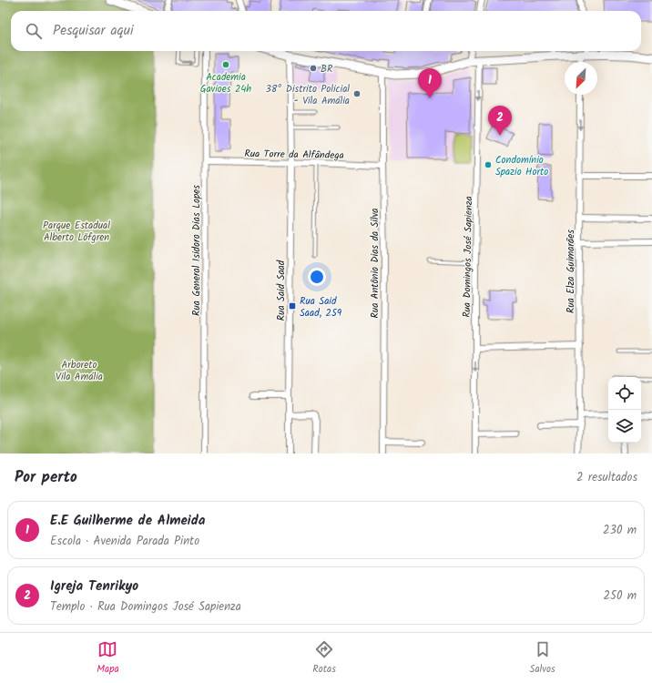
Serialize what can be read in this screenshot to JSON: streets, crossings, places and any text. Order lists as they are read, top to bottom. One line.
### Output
{"streets":{"street":["Rua Torre da Alfândega","Rua General Isidoro Dias Lopes","Rua Domingos José Sapienza","Rua Antônio Dias da Silva","Rua Elza Guimarães","Rua Said Saad"]},"crossings":[["Rua Torre da Alfândega","Rua General Isidoro Dias Lopes"],["Rua Torre da Alfândega","Rua Antônio Dias da Silva"],["Rua Torre da Alfândega","Rua Said Saad"]],"one_way":["Rua Domingos José Sapienza"],"parks":["Parque Estadual Alberto Löfgren","Arboreto Vila Amália"],"places":{"other":["Academia Gavioes 24h","BR","38º Distrito Policial - Vila Amália","Condomínio Spazio Horto"],"transit":["Rua Said Saad, 259"]},"north":"bottom left","page":{"search":"Pesquisar aqui","pins":["1","2"],"heading":["Por perto","2 resultados"],"list":[{"mark":"1","name":"E.E Guilherme de Almeida","note":"Escola · Avenida Parada Pinto","value":"230 m"},{"mark":"2","name":"Igreja Tenrikyo","note":"Templo · Rua Domingos José Sapienza","value":"250 m"}],"nav":["Mapa","Rotas","Salvos"]}}
